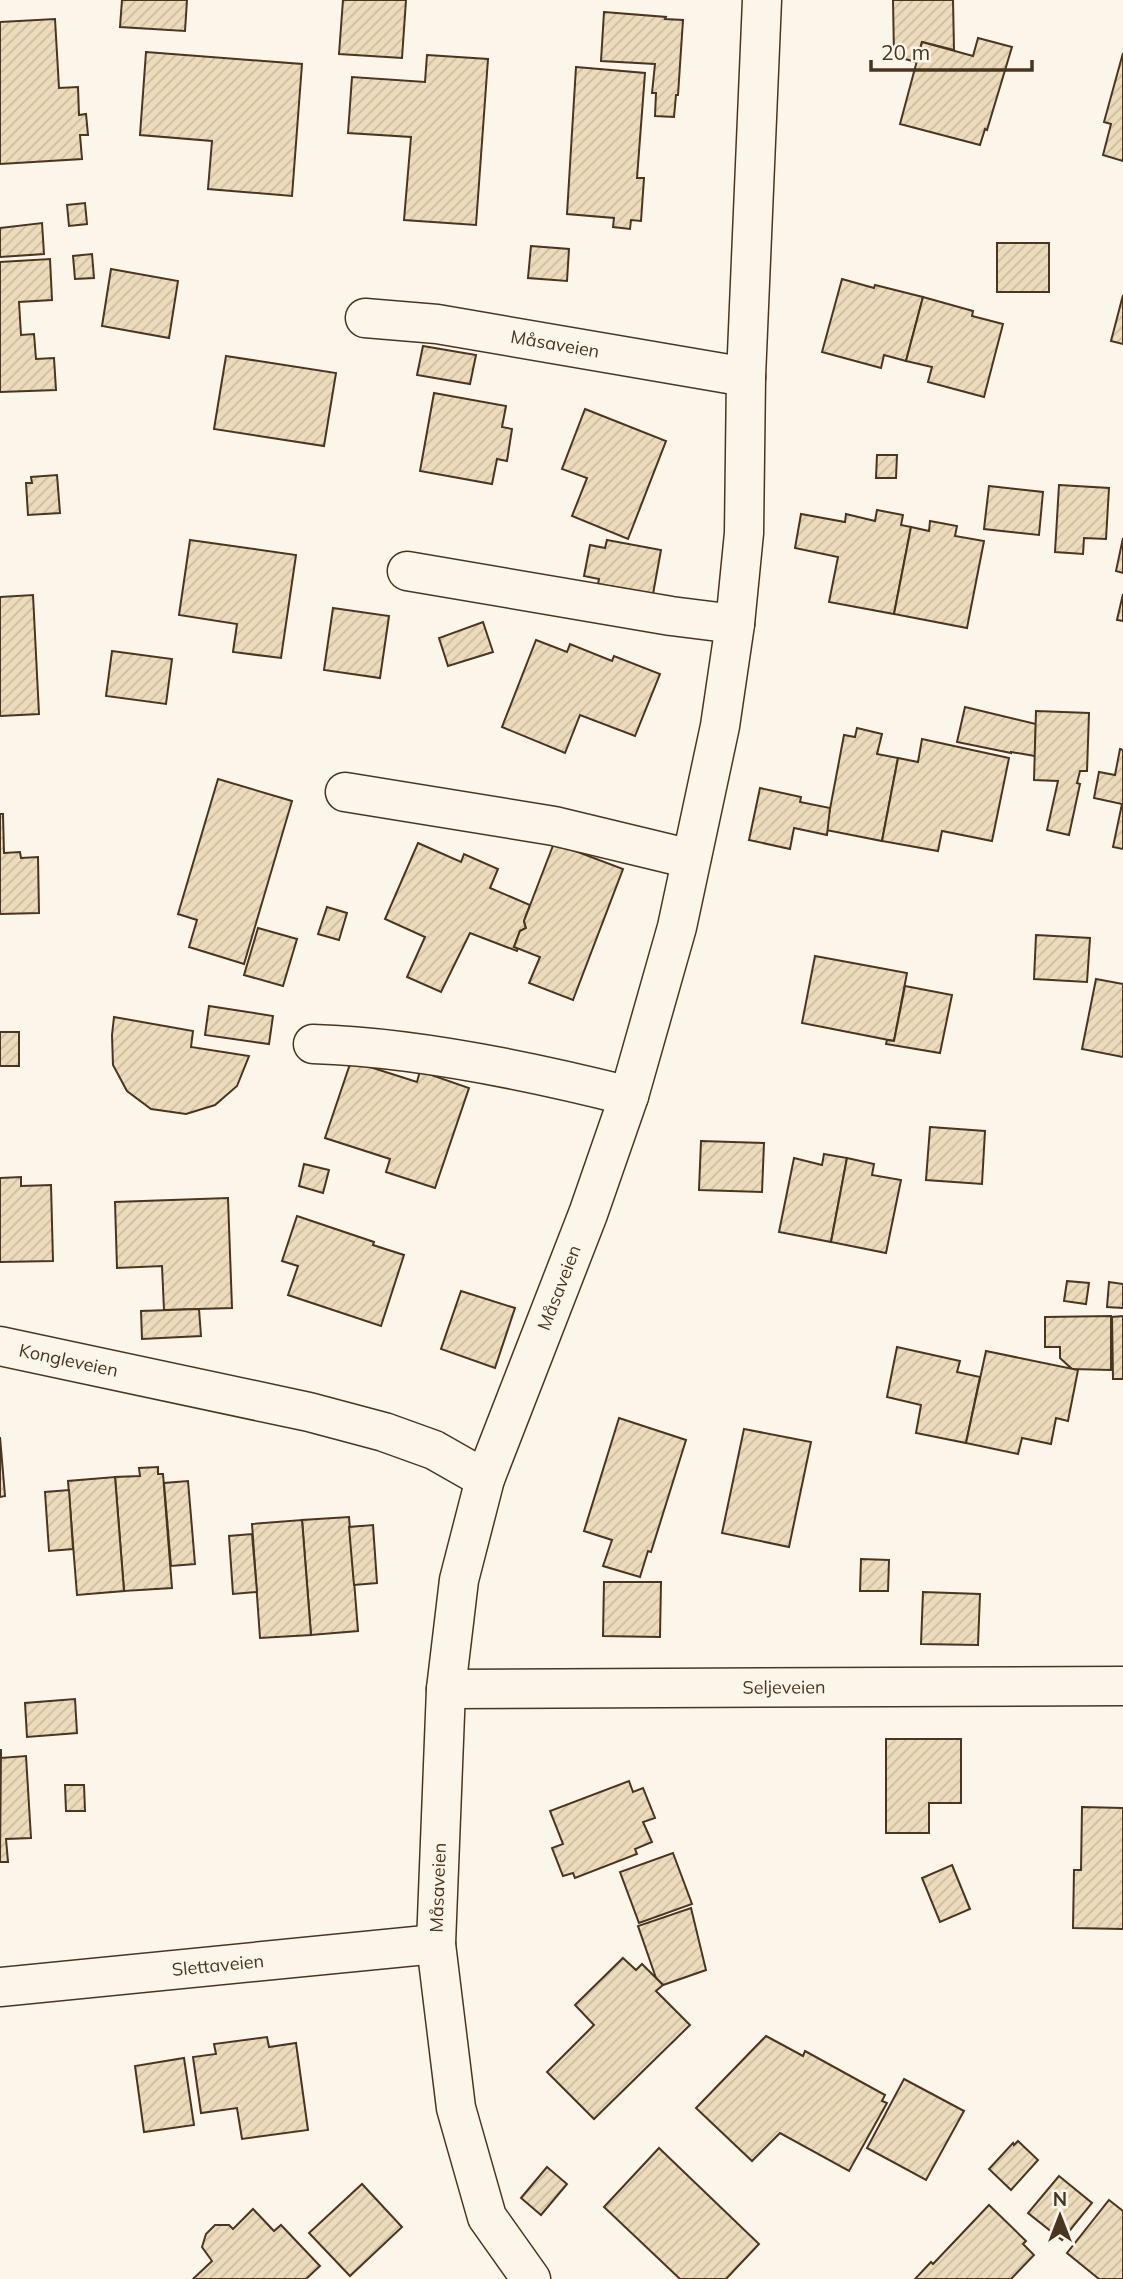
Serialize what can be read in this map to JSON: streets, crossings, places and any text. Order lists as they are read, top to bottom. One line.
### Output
{"streets":{"street":["Måsaveien","Kongleveien","Seljeveien","Slettaveien"]},"crossings":[["Måsaveien","Kongleveien"],["Måsaveien","Seljeveien"],["Måsaveien","Slettaveien"]],"scale_bar":"20 m","north":"top"}
